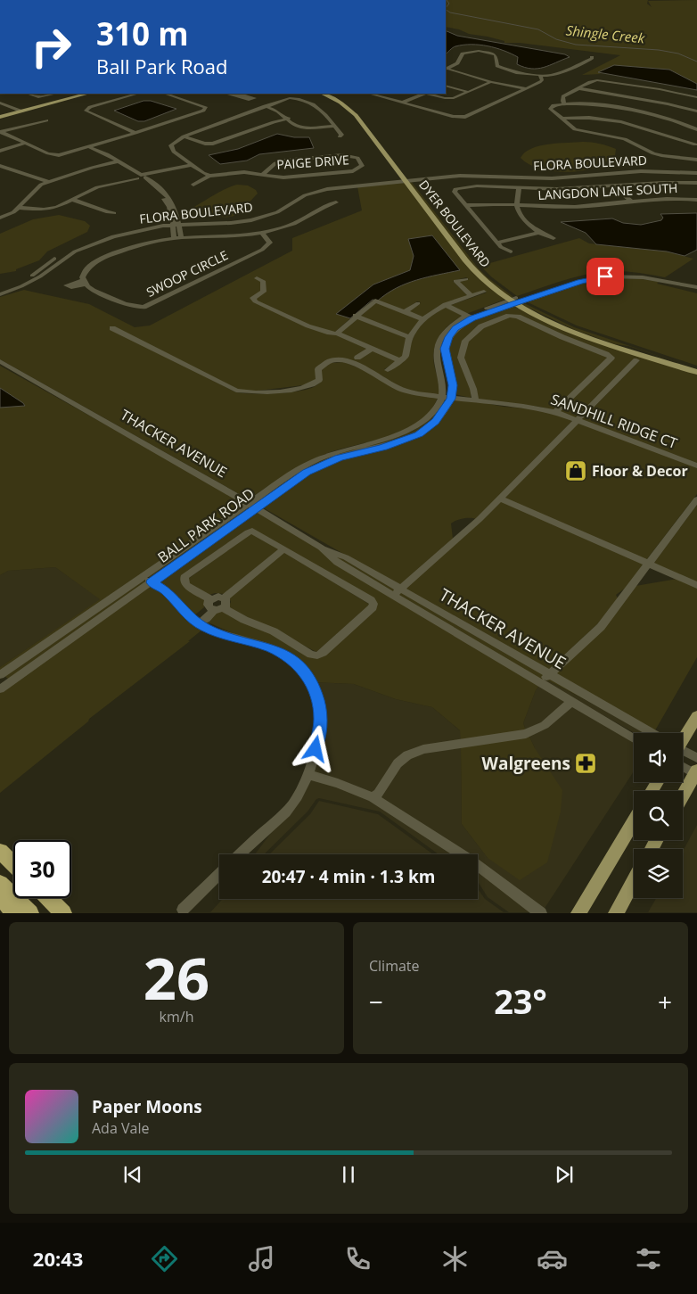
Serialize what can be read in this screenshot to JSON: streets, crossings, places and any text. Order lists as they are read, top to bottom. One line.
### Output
{"streets":{"main road":["DYER BOULEVARD"],"street":["PAIGE DRIVE","FLORA BOULEVARD","LANGDON LANE SOUTH","SWOOP CIRCLE","SANDHILL RIDGE CT","THACKER AVENUE","BALL PARK ROAD"]},"crossings":[["FLORA BOULEVARD","DYER BOULEVARD"],["SANDHILL RIDGE CT","BALL PARK ROAD"],["THACKER AVENUE","BALL PARK ROAD"]],"water":["Shingle Creek"],"places":{"shop":["Floor & Decor"],"pharmacy":["Walgreens"]},"page":{"turn":["310 m","Ball Park Road"],"limit":"30","trip":"20:47 · 4 min · 1.3 km","tile":[["26","km/h"],"Climate"],"heat":["−","23°","+"],"song":["Paper Moons","Ada Vale"],"tabs":"20:43"}}
